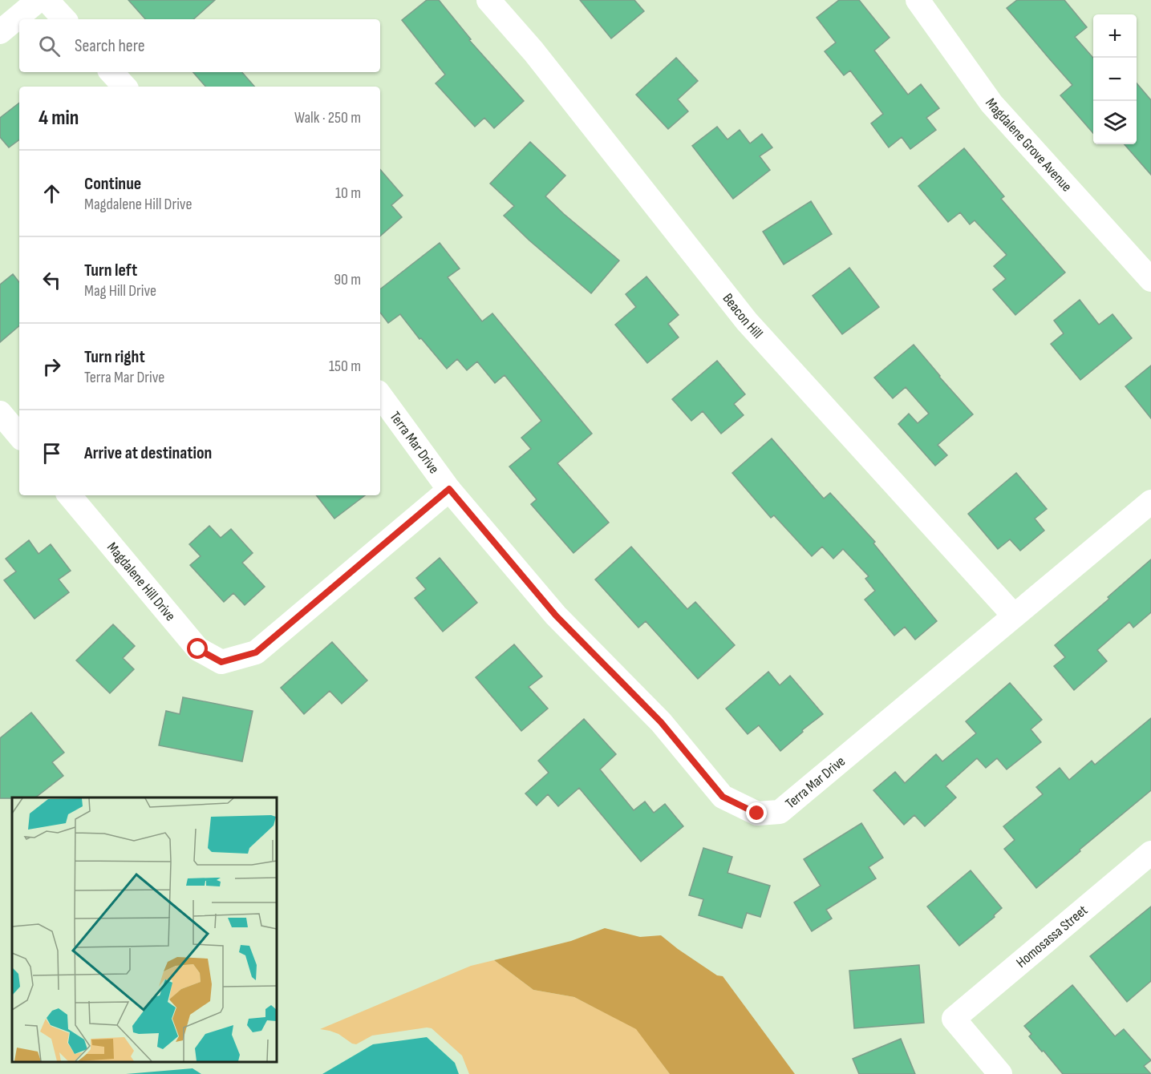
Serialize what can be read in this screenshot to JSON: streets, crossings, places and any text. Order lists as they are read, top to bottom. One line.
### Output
{"streets":{"street":["Magdalene Grove Avenue","Beacon Hill","Terra Mar Drive","Magdalene Hill Drive","Homosassa Street"]},"crossings":[["Beacon Hill","Terra Mar Drive"],["Terra Mar Drive","Magdalene Hill Drive"]],"page":{"map_buttons":["+","−"],"search":"Search here","heading":["4 min","Walk · 250 m"],"list":[["Continue","Magdalene Hill Drive","10 m"],["Turn left","Mag Hill Drive","90 m"],["Turn right","Terra Mar Drive","150 m"],"Arrive at destination"]}}
